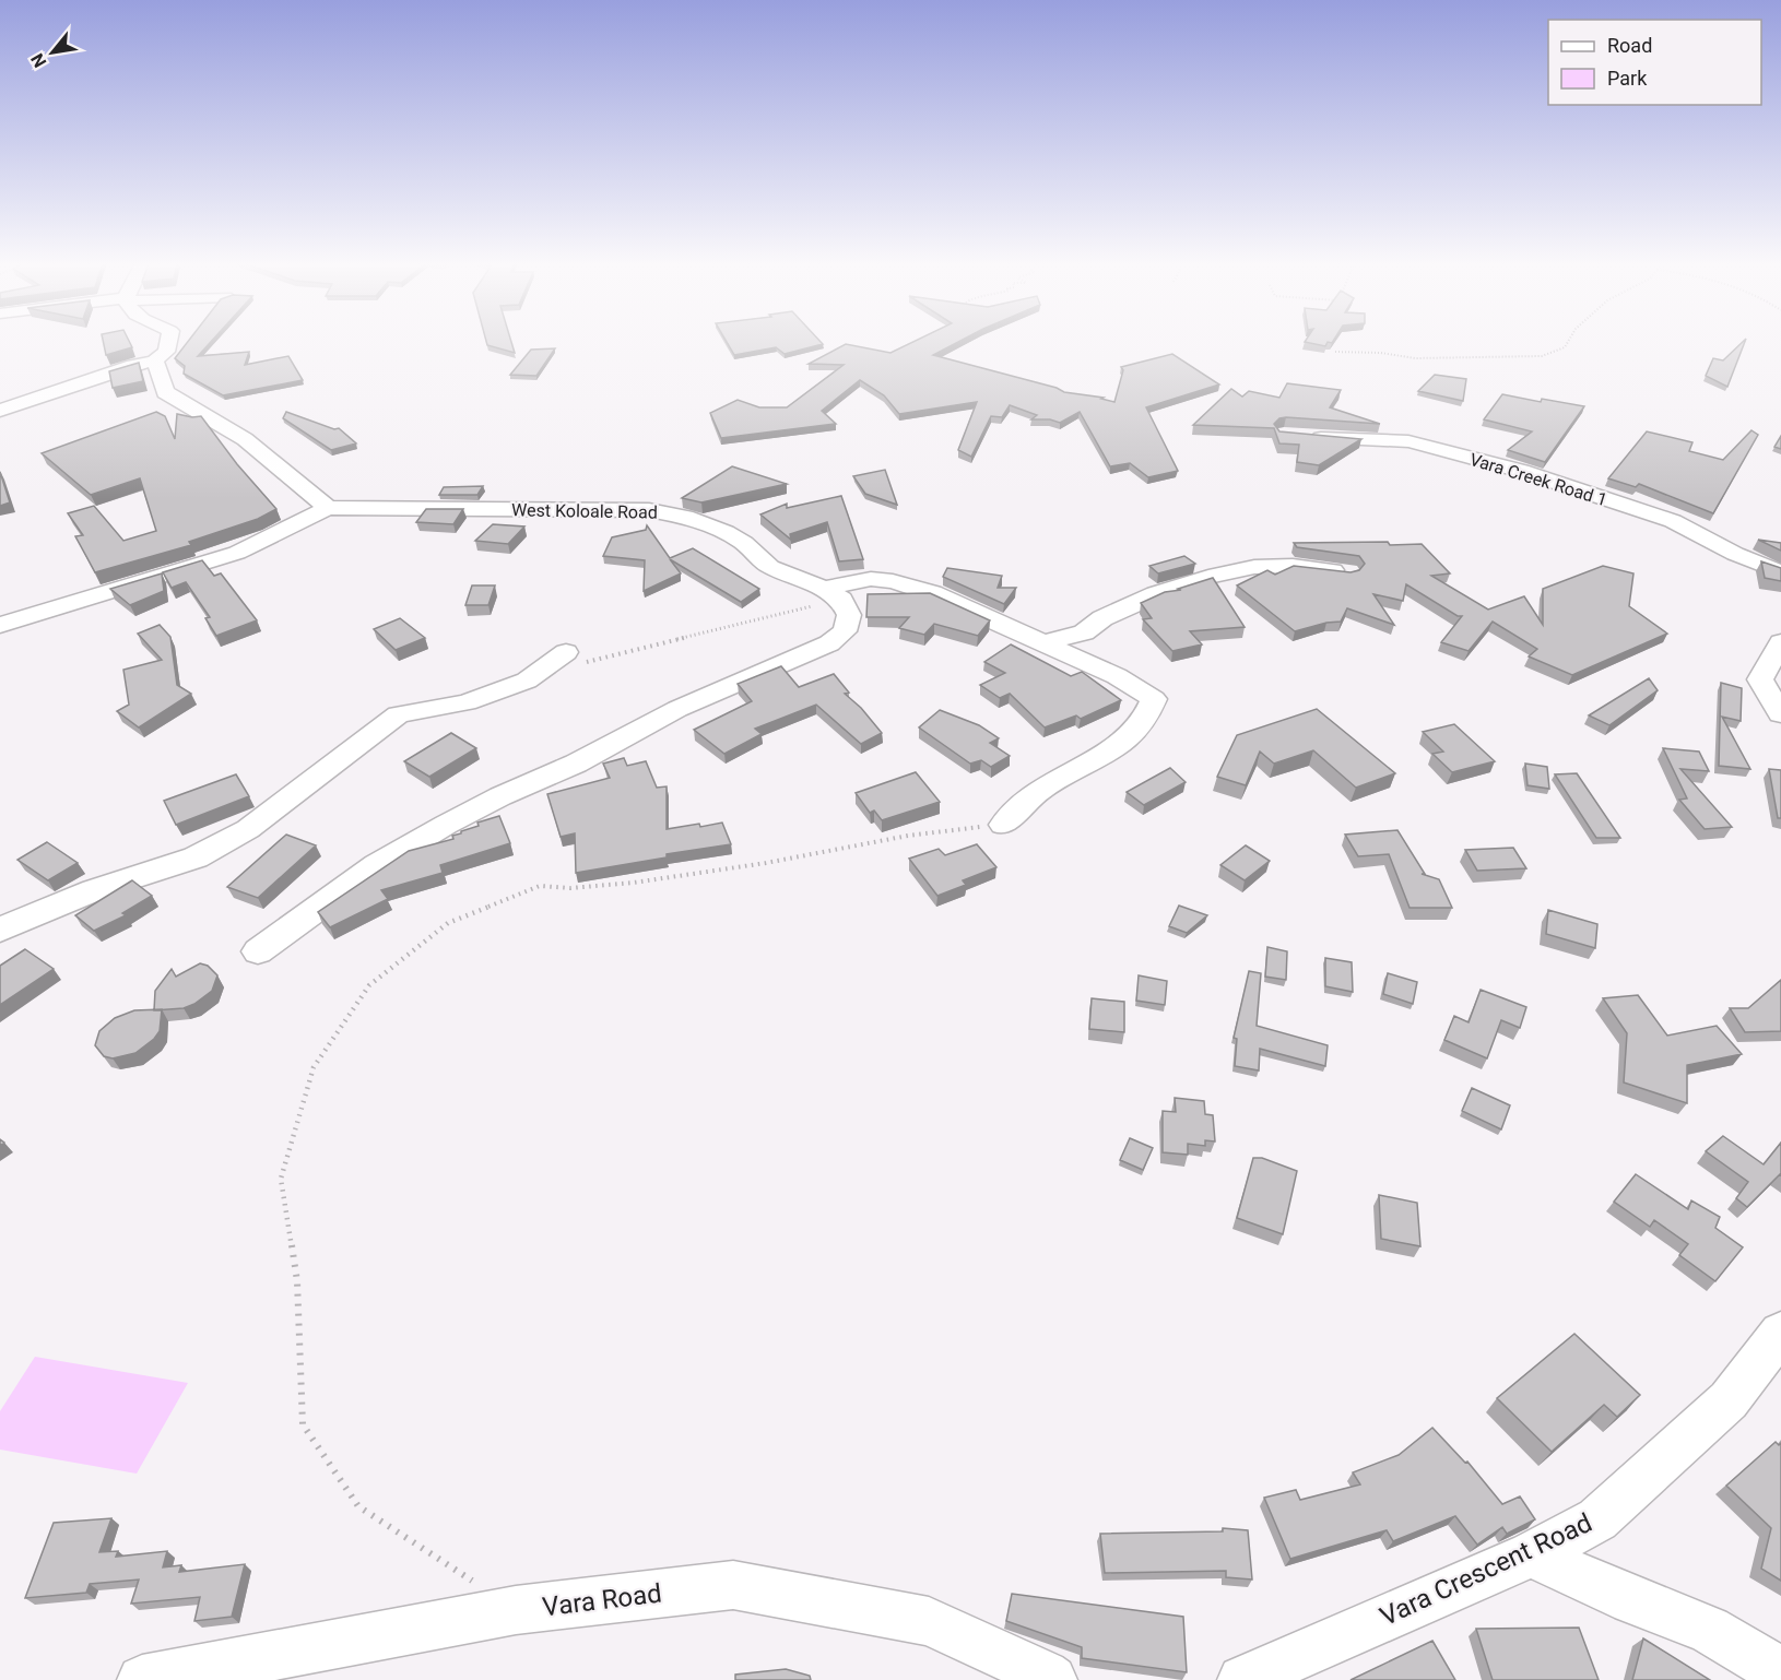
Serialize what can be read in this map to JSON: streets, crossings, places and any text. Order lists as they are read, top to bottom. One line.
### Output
{"streets":{"street":["Vara Creek Road 1","West Koloale Road","Vara Crescent Road","Vara Road"]},"legend":["Road","Park"],"north":"bottom left"}
